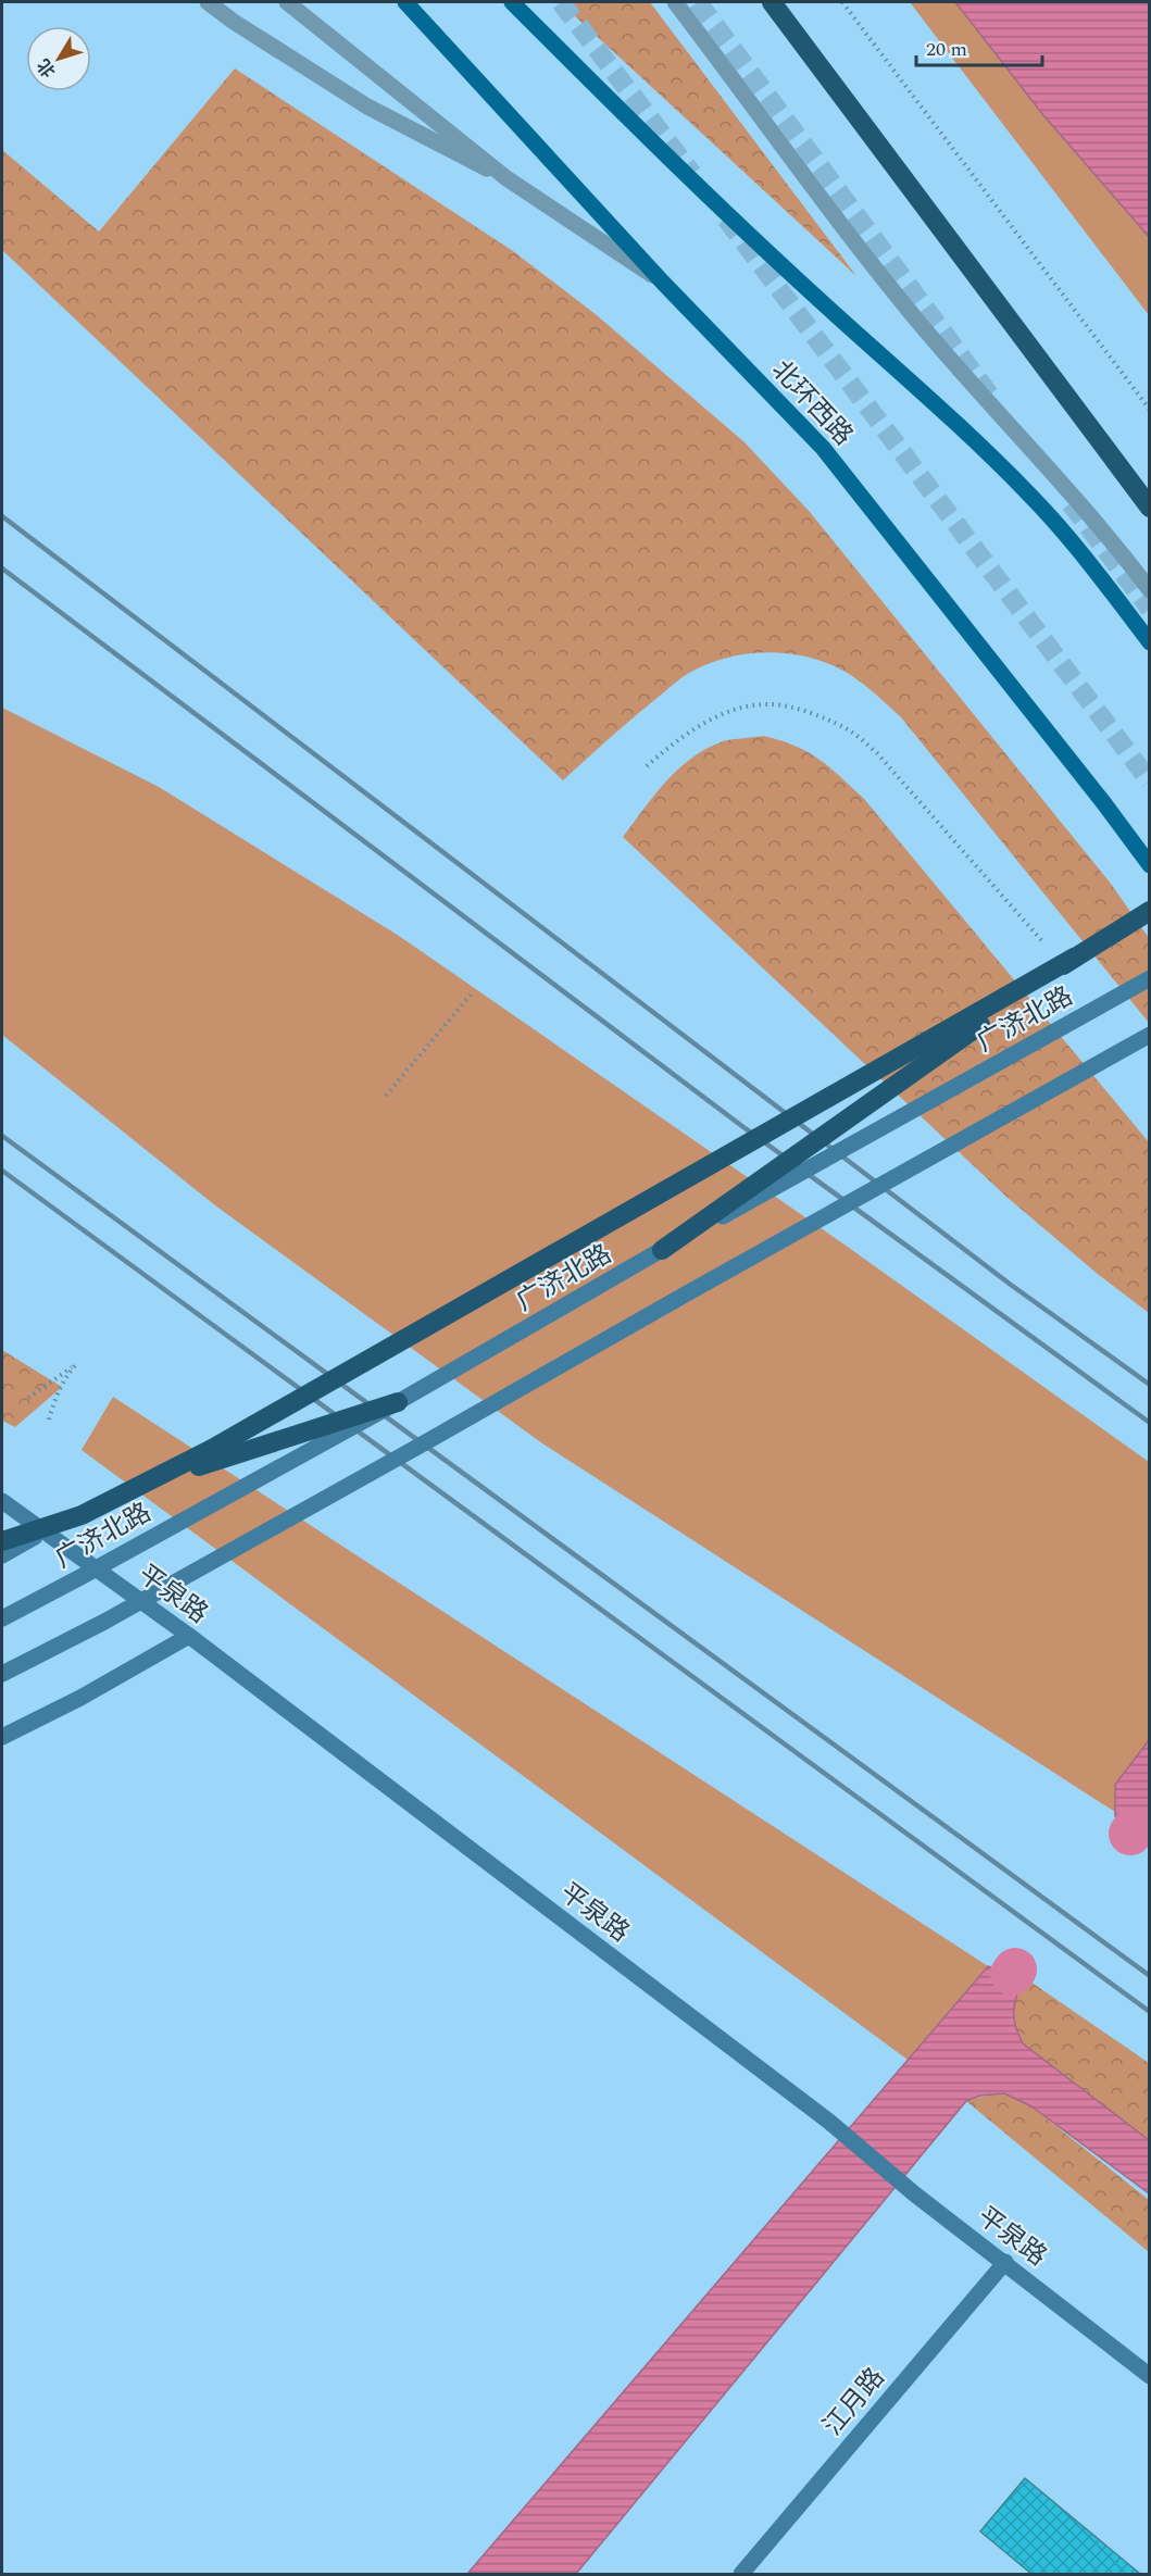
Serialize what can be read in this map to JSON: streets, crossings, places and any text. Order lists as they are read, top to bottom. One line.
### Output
{"streets":{"main road":["北环西路","广济北路","平泉路","江月路"]},"crossings":[["平泉路","江月路"]],"scale_bar":"20 m","north":"bottom left"}
